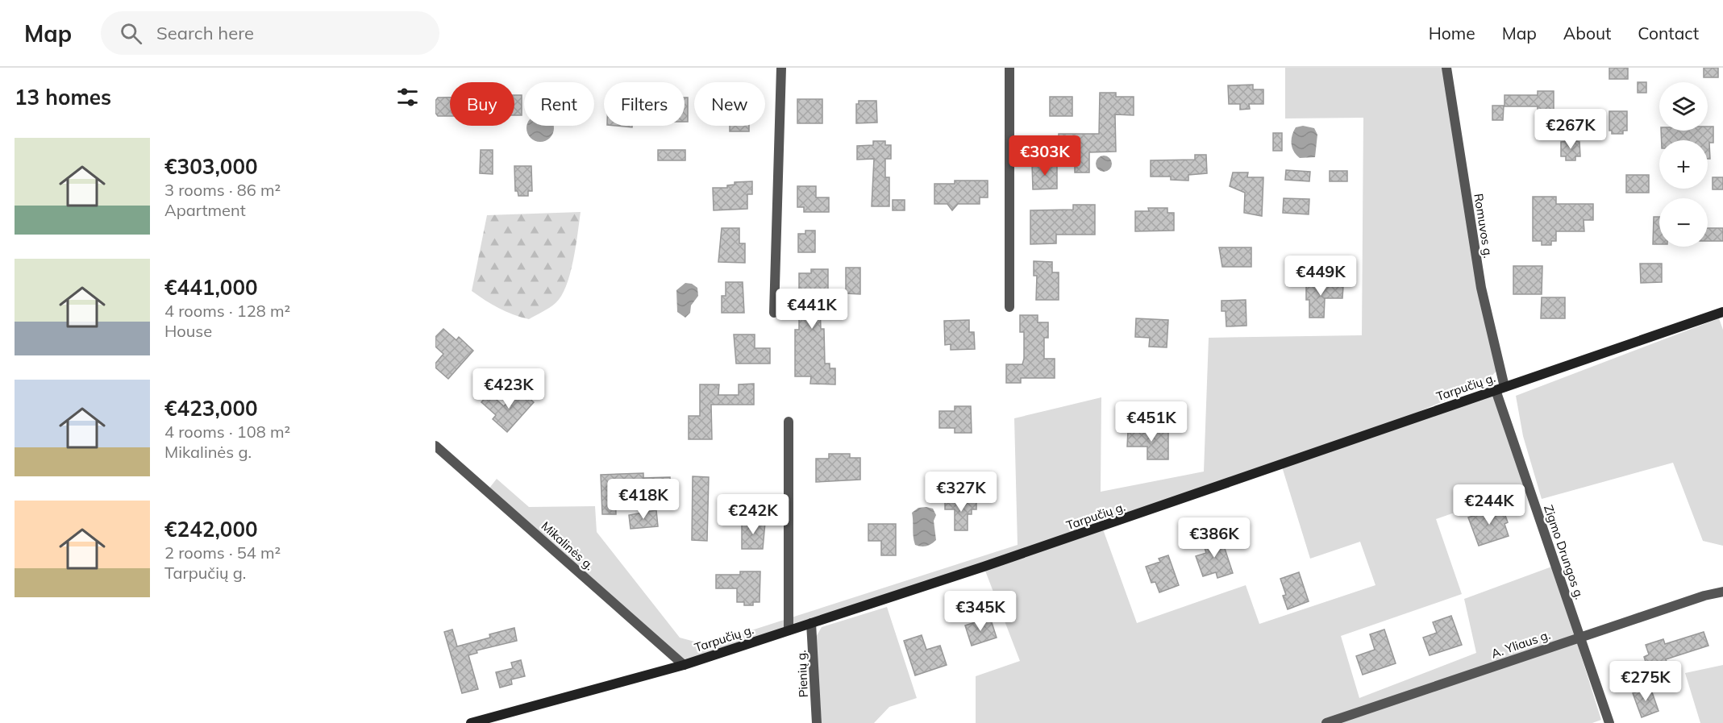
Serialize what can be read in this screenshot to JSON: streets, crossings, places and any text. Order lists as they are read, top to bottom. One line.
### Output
{"streets":{"main road":["Tarpučių g."],"street":["Romuvos g.","Mikalinės g.","Zigmo Drungos g.","A. Yliaus g.","Pienių g."]},"crossings":[["Romuvos g.","Tarpučių g."],["Romuvos g.","Zigmo Drungos g."],["Tarpučių g.","Mikalinės g."],["Tarpučių g.","Zigmo Drungos g."],["Tarpučių g.","Pienių g."],["Zigmo Drungos g.","A. Yliaus g."]],"page":{"header":"Map","search":"Search here","nav":["Home","Map","About","Contact"],"heading":"13 homes","map_buttons":["+","−"],"chip":["Buy","Rent","Filters","New"],"price":["€267K","€303K","€449K","€441K","€423K","€451K","€327K","€418K","€244K","€242K","€386K","€345K","€275K"],"list":[{"name":"€303,000","note":"3 rooms · 86 m² · Apartment"},{"name":"€441,000","note":"4 rooms · 128 m² · House"},{"name":"€423,000","note":"4 rooms · 108 m² · Mikalinės g."},{"name":"€242,000","note":"2 rooms · 54 m² · Tarpučių g."}]}}
